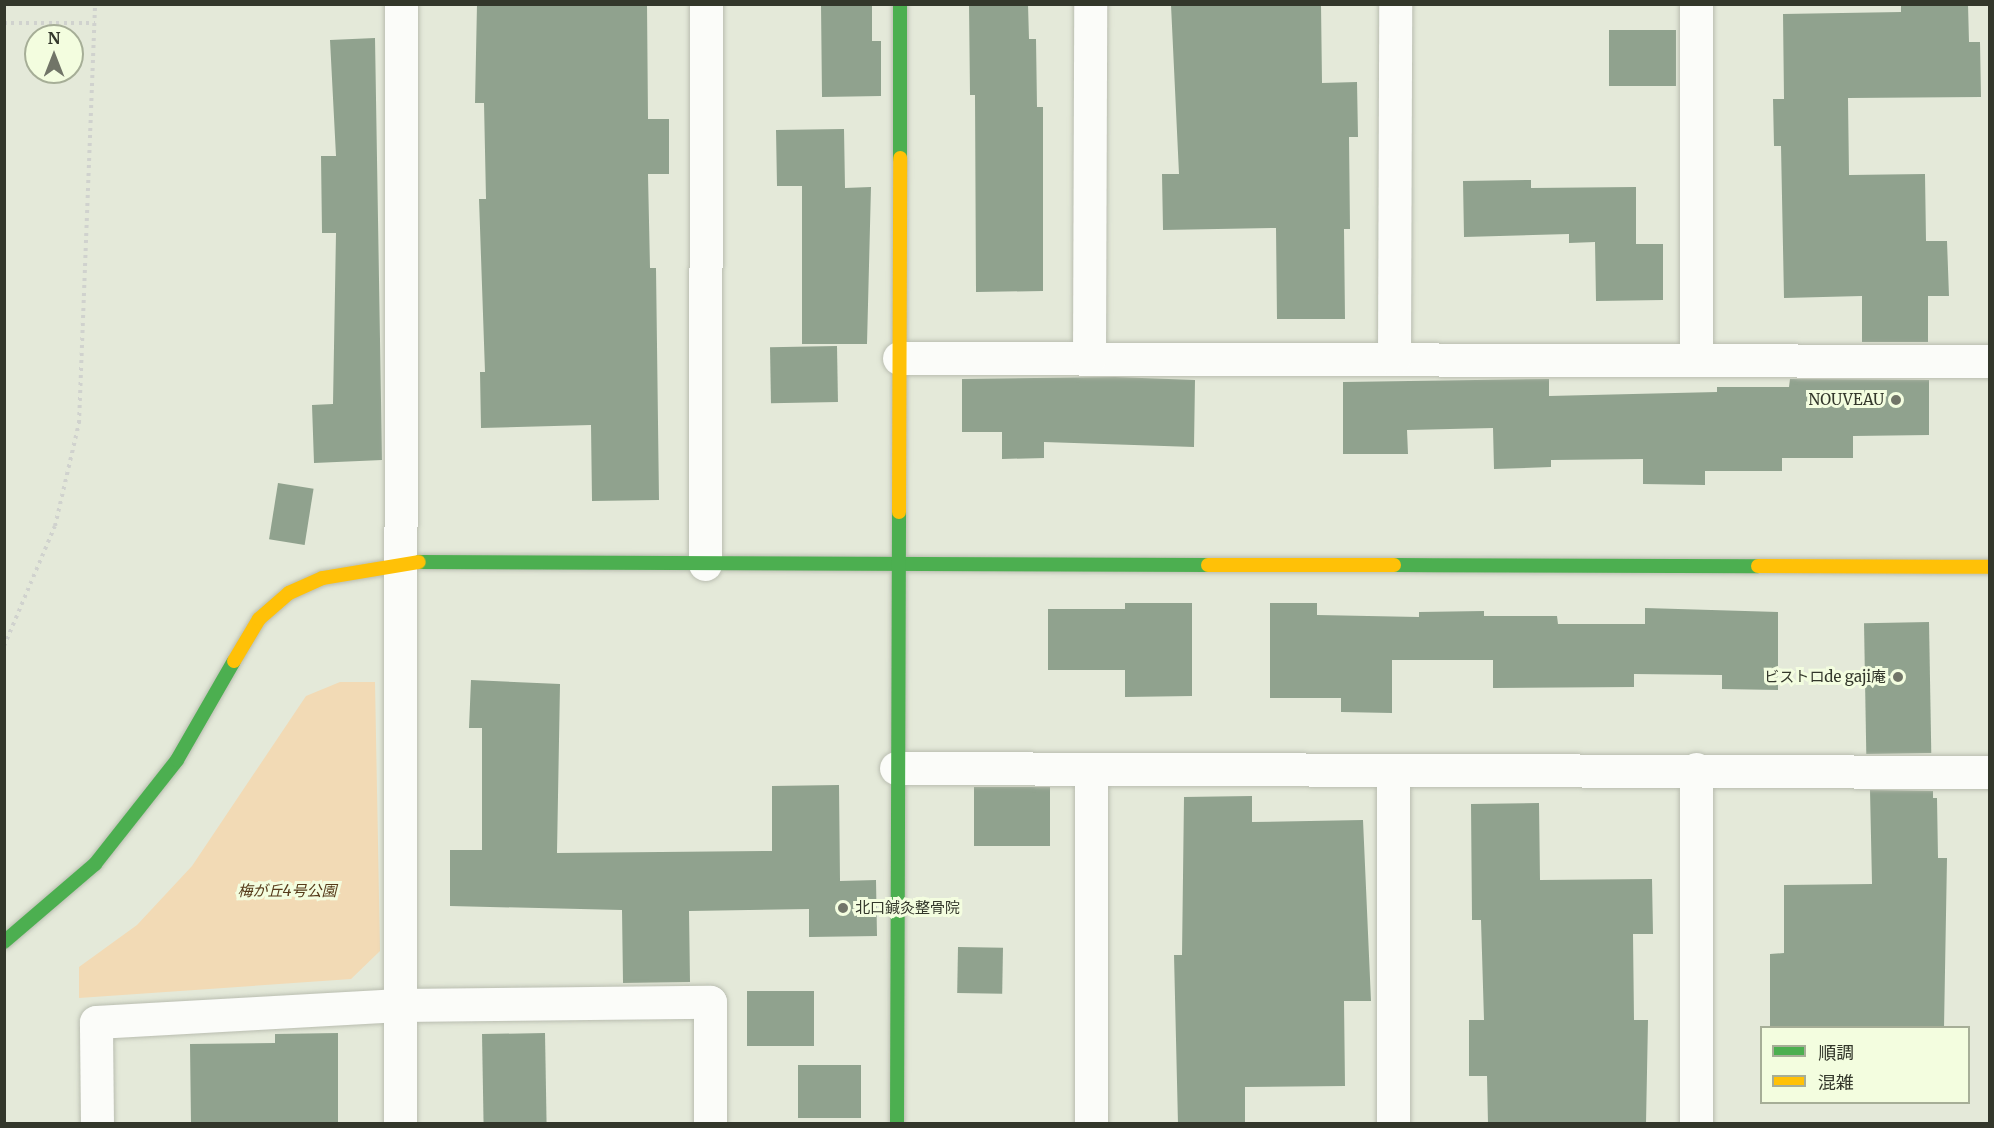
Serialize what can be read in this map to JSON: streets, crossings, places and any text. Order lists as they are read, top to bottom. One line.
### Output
{"parks":["梅が丘4号公園"],"places":["NOUVEAU","ビストロde gaji庵","北口鍼灸整骨院"],"legend":["順調","混雑"],"north":"top"}
